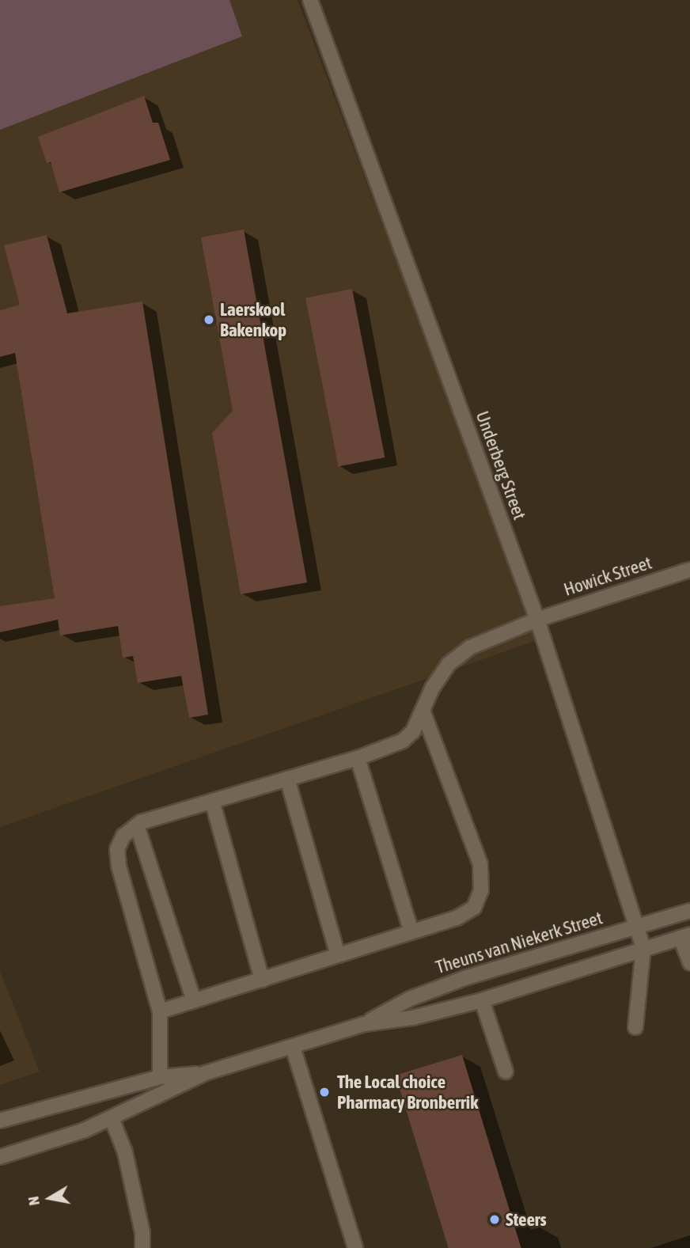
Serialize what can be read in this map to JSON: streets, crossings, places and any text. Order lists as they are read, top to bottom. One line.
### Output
{"streets":{"street":["Underberg Street","Howick Street","Theuns van Niekerk Street"]},"crossings":[["Underberg Street","Howick Street"],["Underberg Street","Theuns van Niekerk Street"]],"places":["Laerskool Bakenkop","The Local choice Pharmacy Bronberrik","Steers"],"north":"left"}
